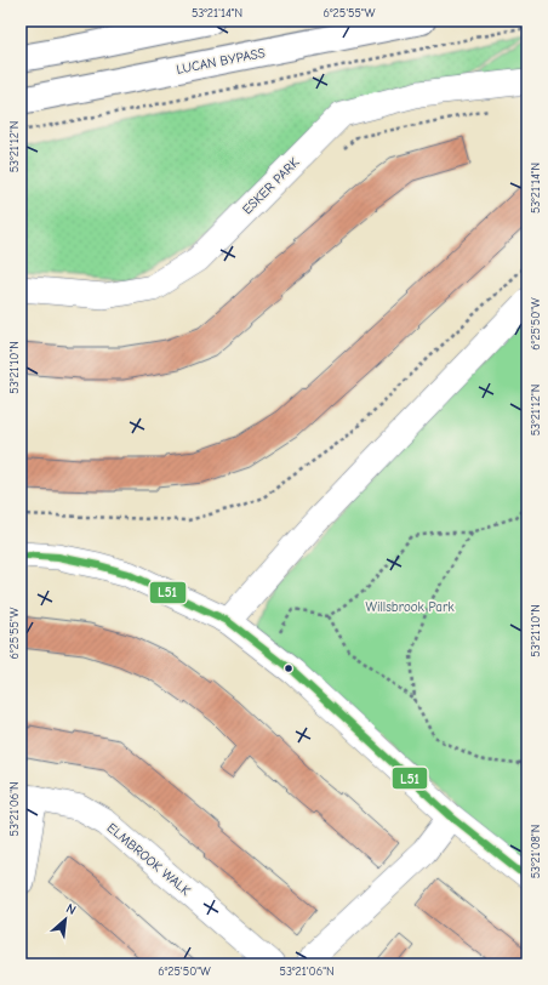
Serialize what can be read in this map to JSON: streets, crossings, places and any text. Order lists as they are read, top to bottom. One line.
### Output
{"streets":{"highway":["LUCAN BYPASS"],"street":["ESKER PARK","ELMBROOK WALK"]},"parks":["Willsbrook Park"],"lines":["transit line L51"],"north":"top right","coordinates":["53°21'14\"N","6°25'55\"W","53°21'12\"N","6°25'50\"W","53°21'10\"N","53°21'06\"N","53°21'08\"N"]}
